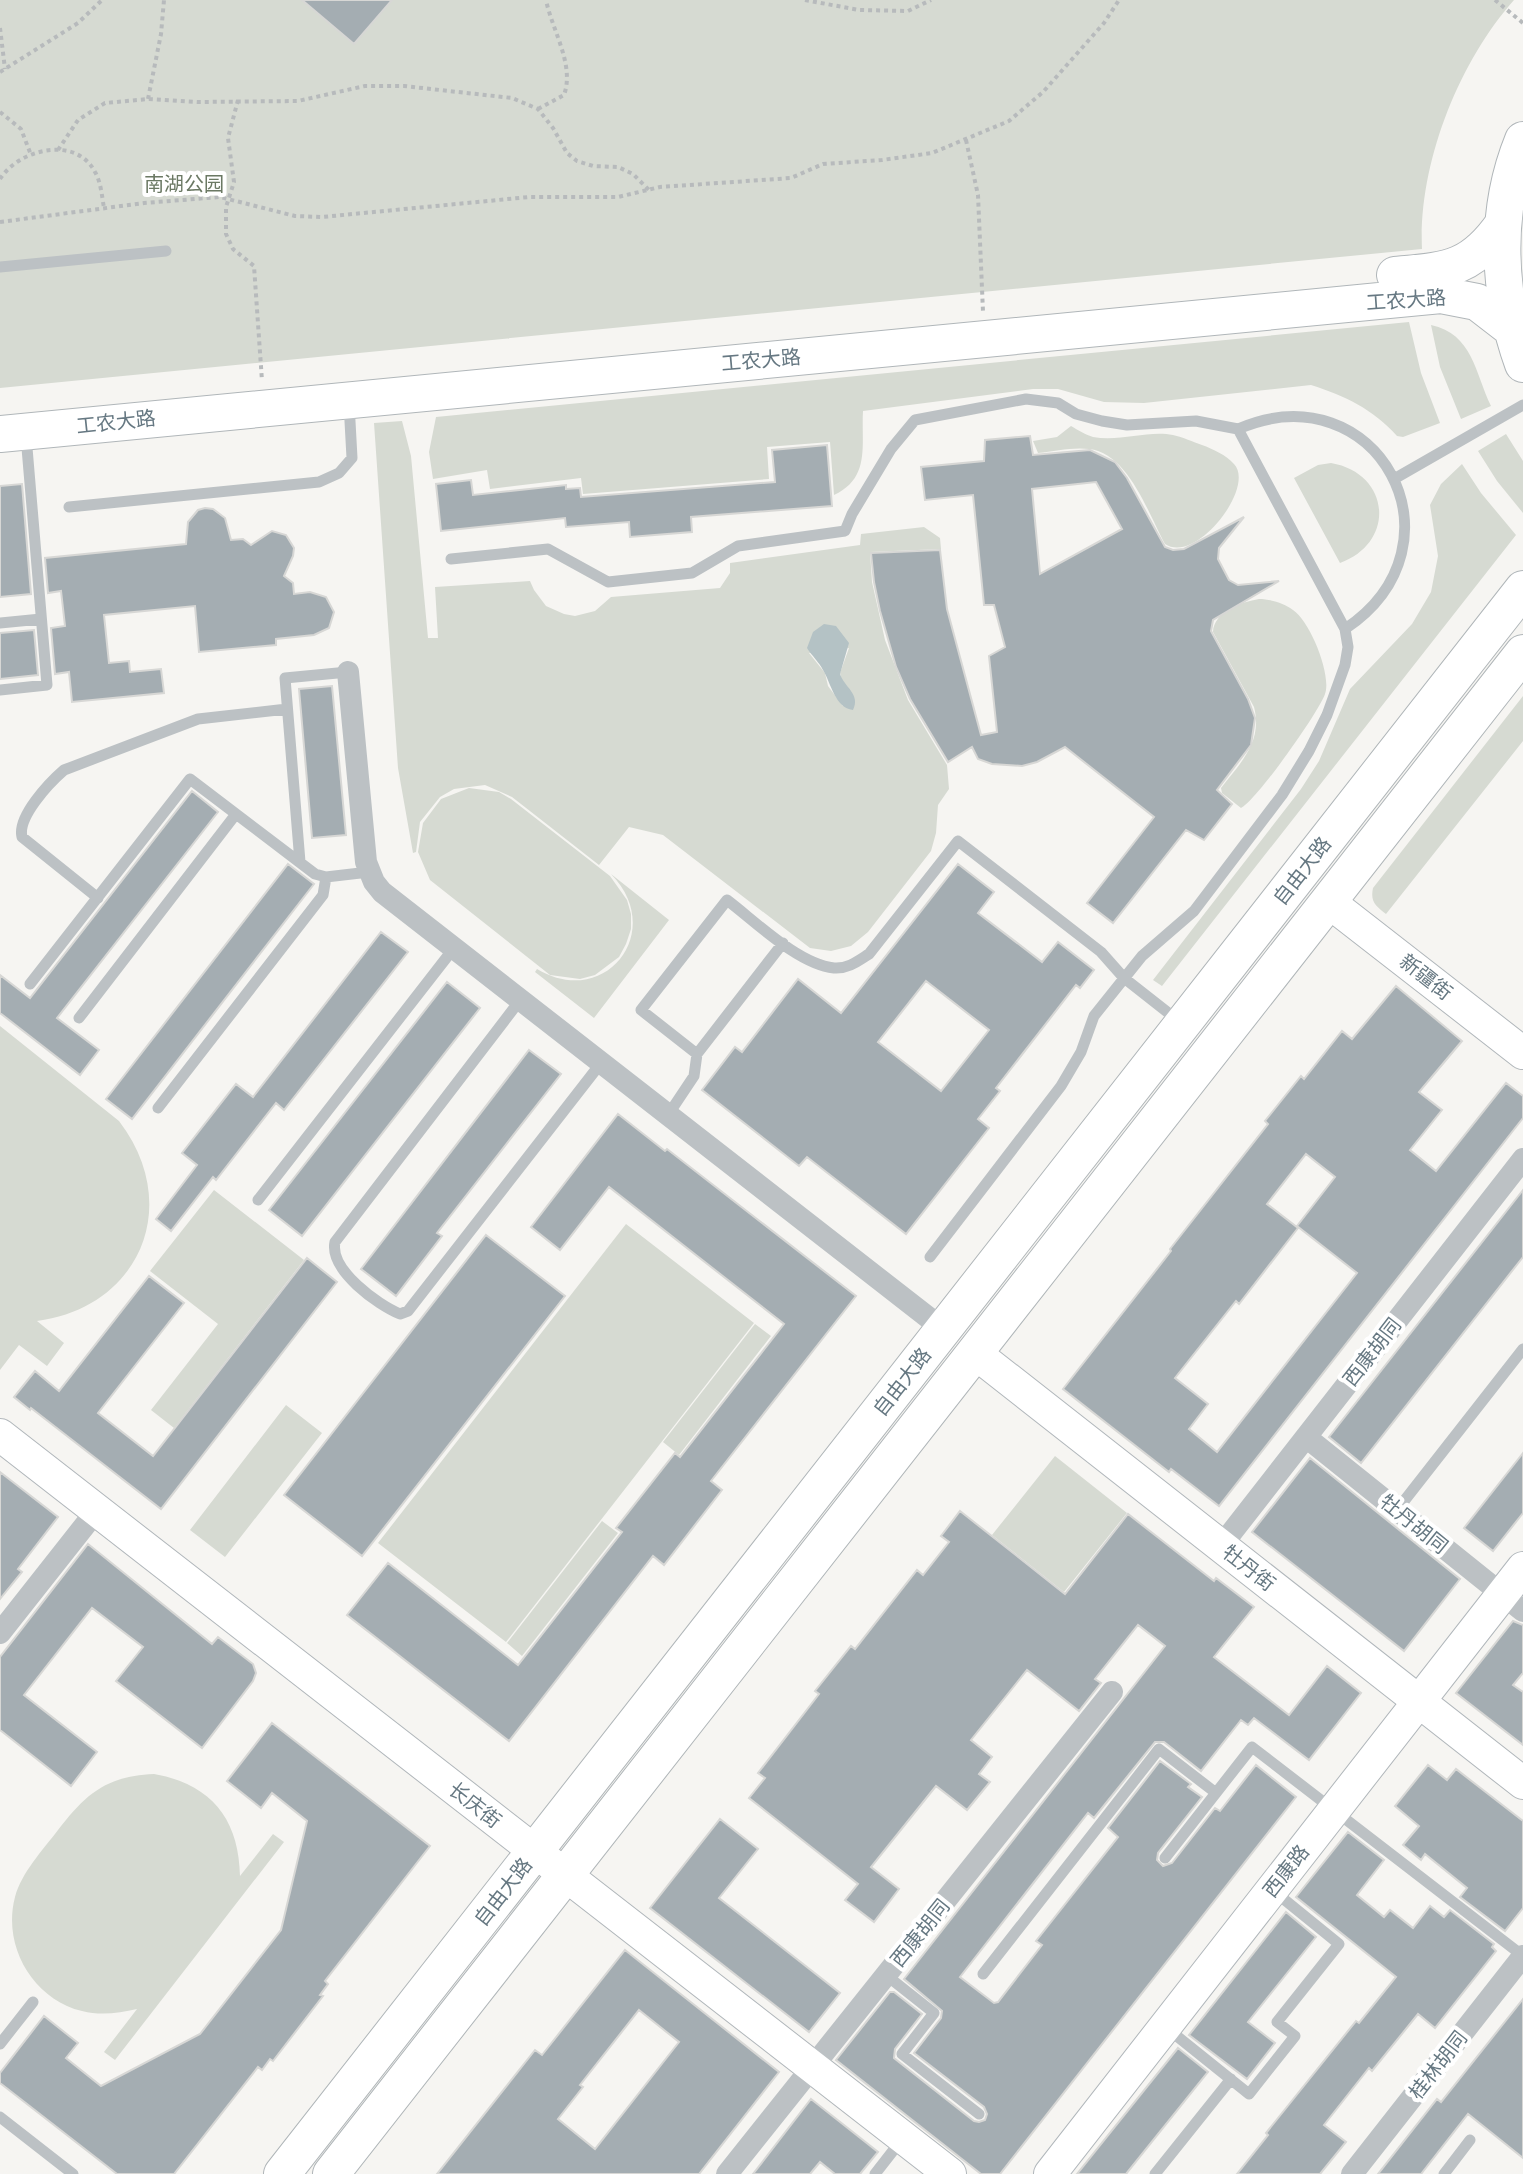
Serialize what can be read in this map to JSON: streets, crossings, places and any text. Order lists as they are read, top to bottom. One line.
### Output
{"streets":{"main road":["工农大路","自由大路"],"street":["新疆街","西康胡同","牡丹胡同","牡丹街","长庆街","西康路","桂林胡同"]},"crossings":[["自由大路","新疆街"],["自由大路","牡丹街"],["自由大路","长庆街"],["西康胡同","牡丹胡同"],["西康胡同","牡丹街"],["西康胡同","长庆街"],["牡丹胡同","西康路"],["牡丹街","西康路"]],"parks":["南湖公园"]}
